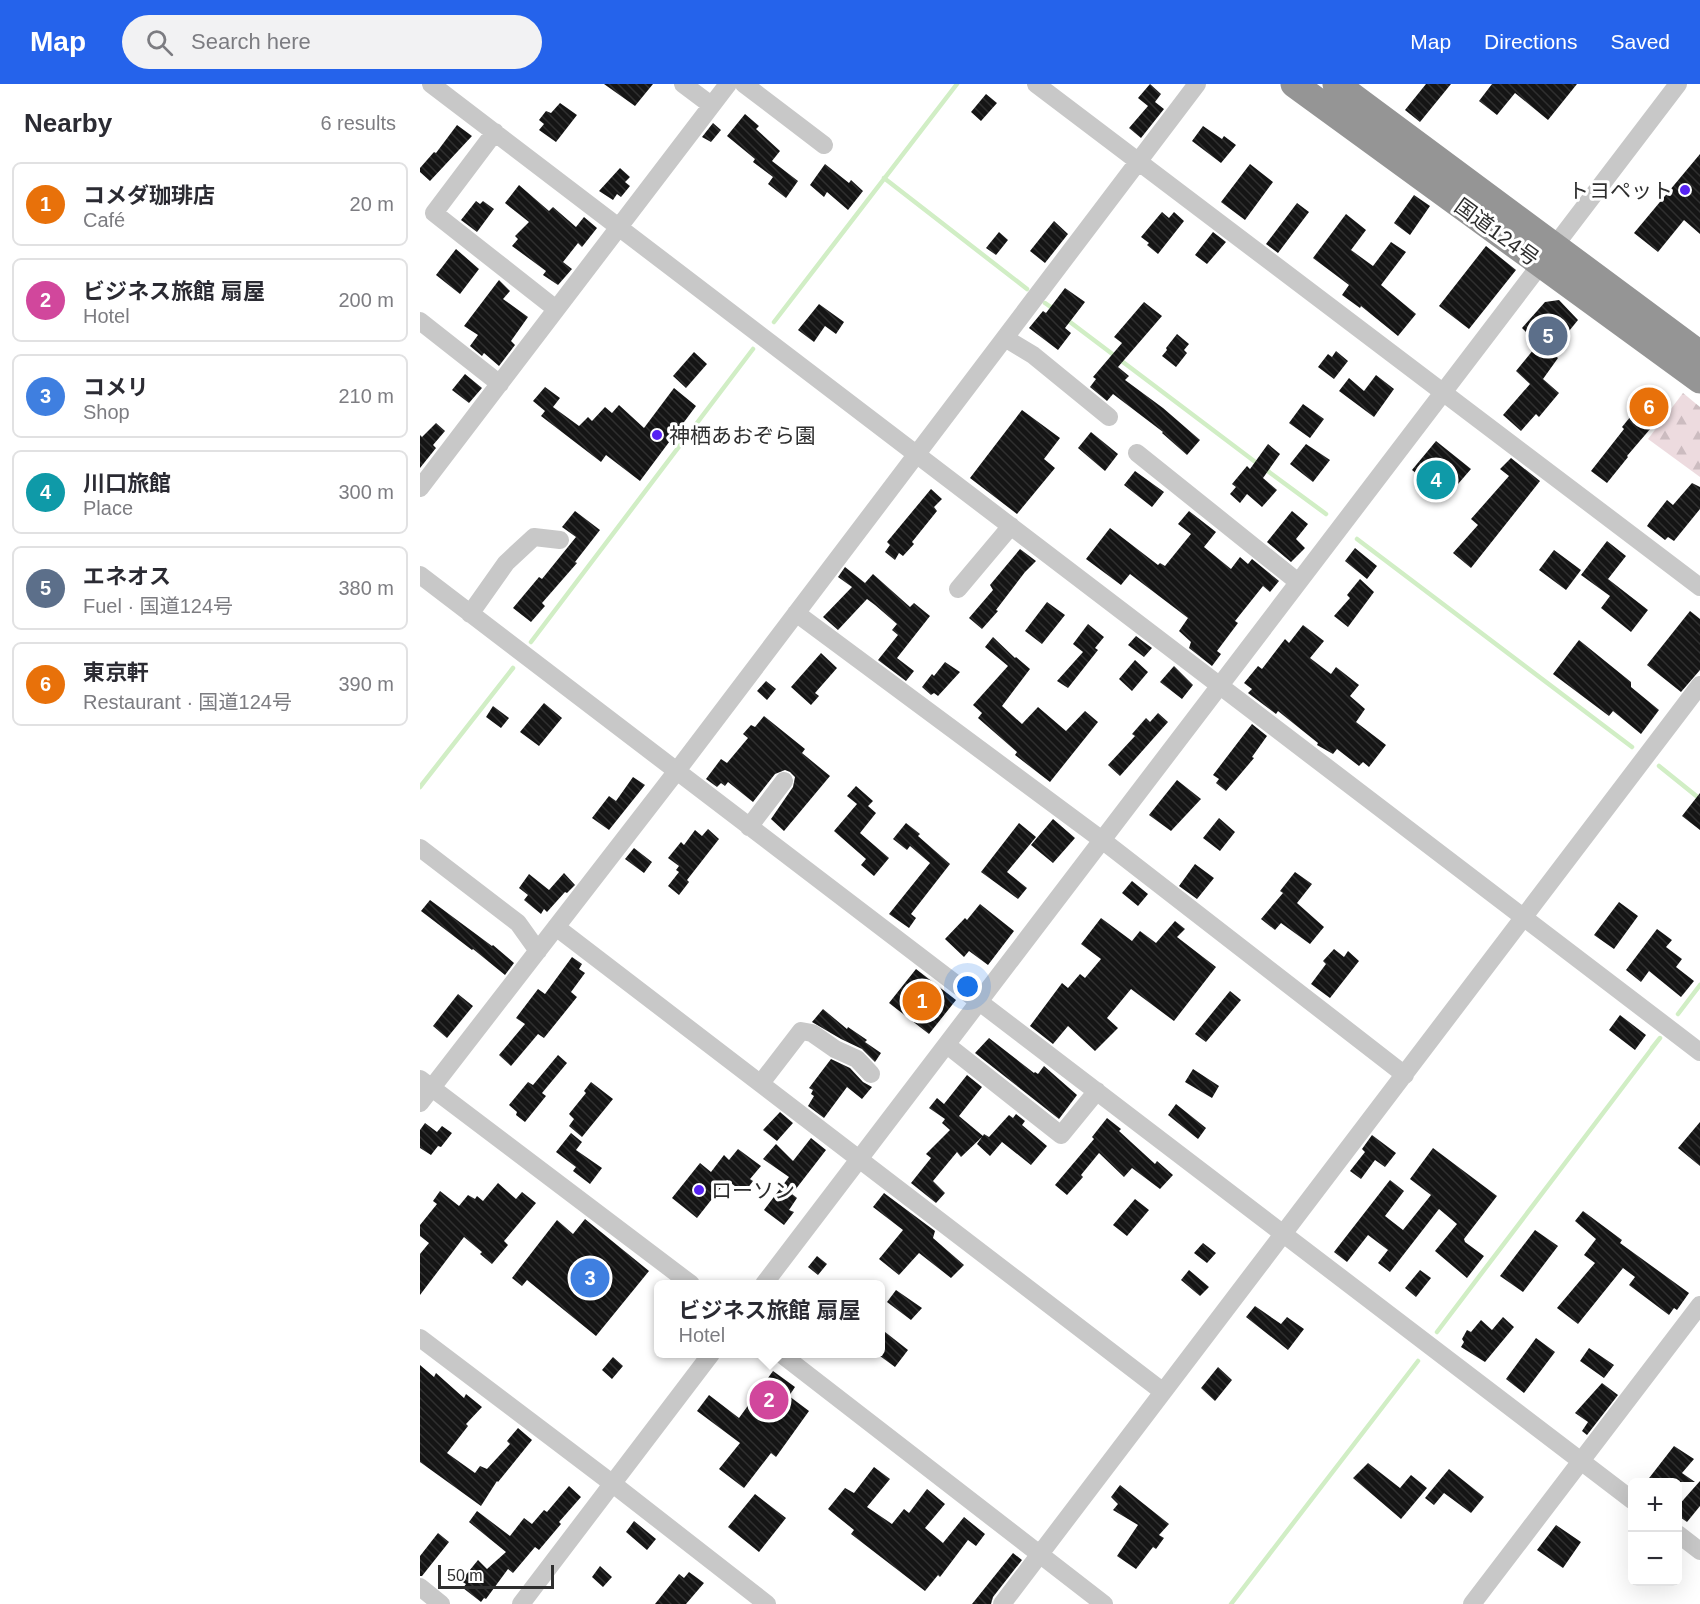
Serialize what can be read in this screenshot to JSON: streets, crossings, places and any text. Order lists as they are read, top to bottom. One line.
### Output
{"streets":{"highway":["国道124号"]},"places":["トヨペット","神栖あおぞら園","ローソン"],"scale_bar":"50 m","page":{"header":"Map","search":"Search here","nav":["Map","Directions","Saved"],"heading":["Nearby","6 results"],"list":[{"mark":"1","name":"コメダ珈琲店","note":"Café","value":"20 m"},{"mark":"2","name":"ビジネス旅館 扇屋","note":"Hotel","value":"200 m"},{"mark":"3","name":"コメリ","note":"Shop","value":"210 m"},{"mark":"4","name":"川口旅館","note":"Place","value":"300 m"},{"mark":"5","name":"エネオス","note":"Fuel · 国道124号","value":"380 m"},{"mark":"6","name":"東京軒","note":"Restaurant · 国道124号","value":"390 m"}],"pins":["5","6","4","1","3","2"],"popup":["ビジネス旅館 扇屋","Hotel"],"map_buttons":["+","−"],"scale":"50 m"}}
